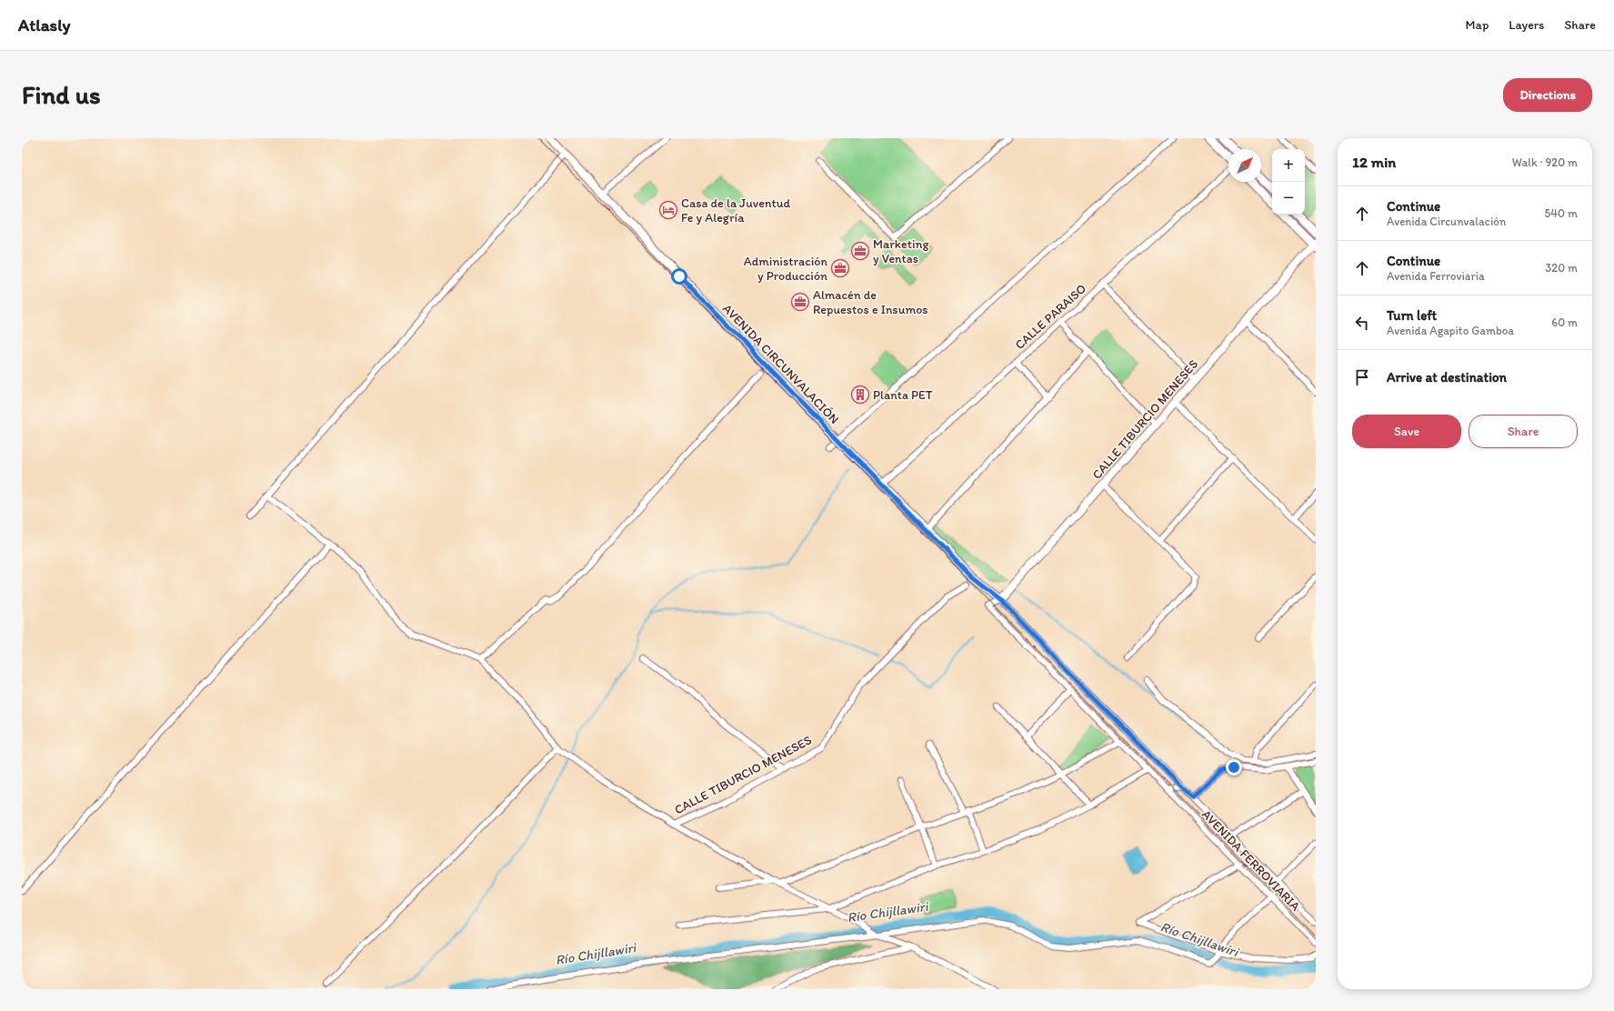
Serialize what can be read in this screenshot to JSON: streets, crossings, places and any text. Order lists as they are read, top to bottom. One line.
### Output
{"streets":{"street":["CALLE PARAISO","AVENIDA CIRCUNVALACIÓN","CALLE TIBURCIO MENESES","AVENIDA FERROVIARIA"]},"crossings":[["CALLE PARAISO","AVENIDA CIRCUNVALACIÓN"],["AVENIDA CIRCUNVALACIÓN","CALLE TIBURCIO MENESES"],["AVENIDA CIRCUNVALACIÓN","AVENIDA FERROVIARIA"],["CALLE TIBURCIO MENESES","AVENIDA FERROVIARIA"]],"water":["Río Chijllawiri"],"places":{"hotel":["Casa de la Juventud Fe y Alegría"],"office":["Marketing y Ventas","Administración y Producción","Almacén de Repuestos e Insumos"],"building":["Planta PET"]},"north":"top right","page":{"header":"Atlasly","nav":["Map","Layers","Share"],"buttons":["Directions",["Save","Share"]],"title":"Find us","heading":["12 min","Walk · 920 m"],"map_buttons":["+","−"],"list":[["Continue","Avenida Circunvalación","540 m"],["Continue","Avenida Ferroviaria","320 m"],["Turn left","Avenida Agapito Gamboa","60 m"],"Arrive at destination"]}}
